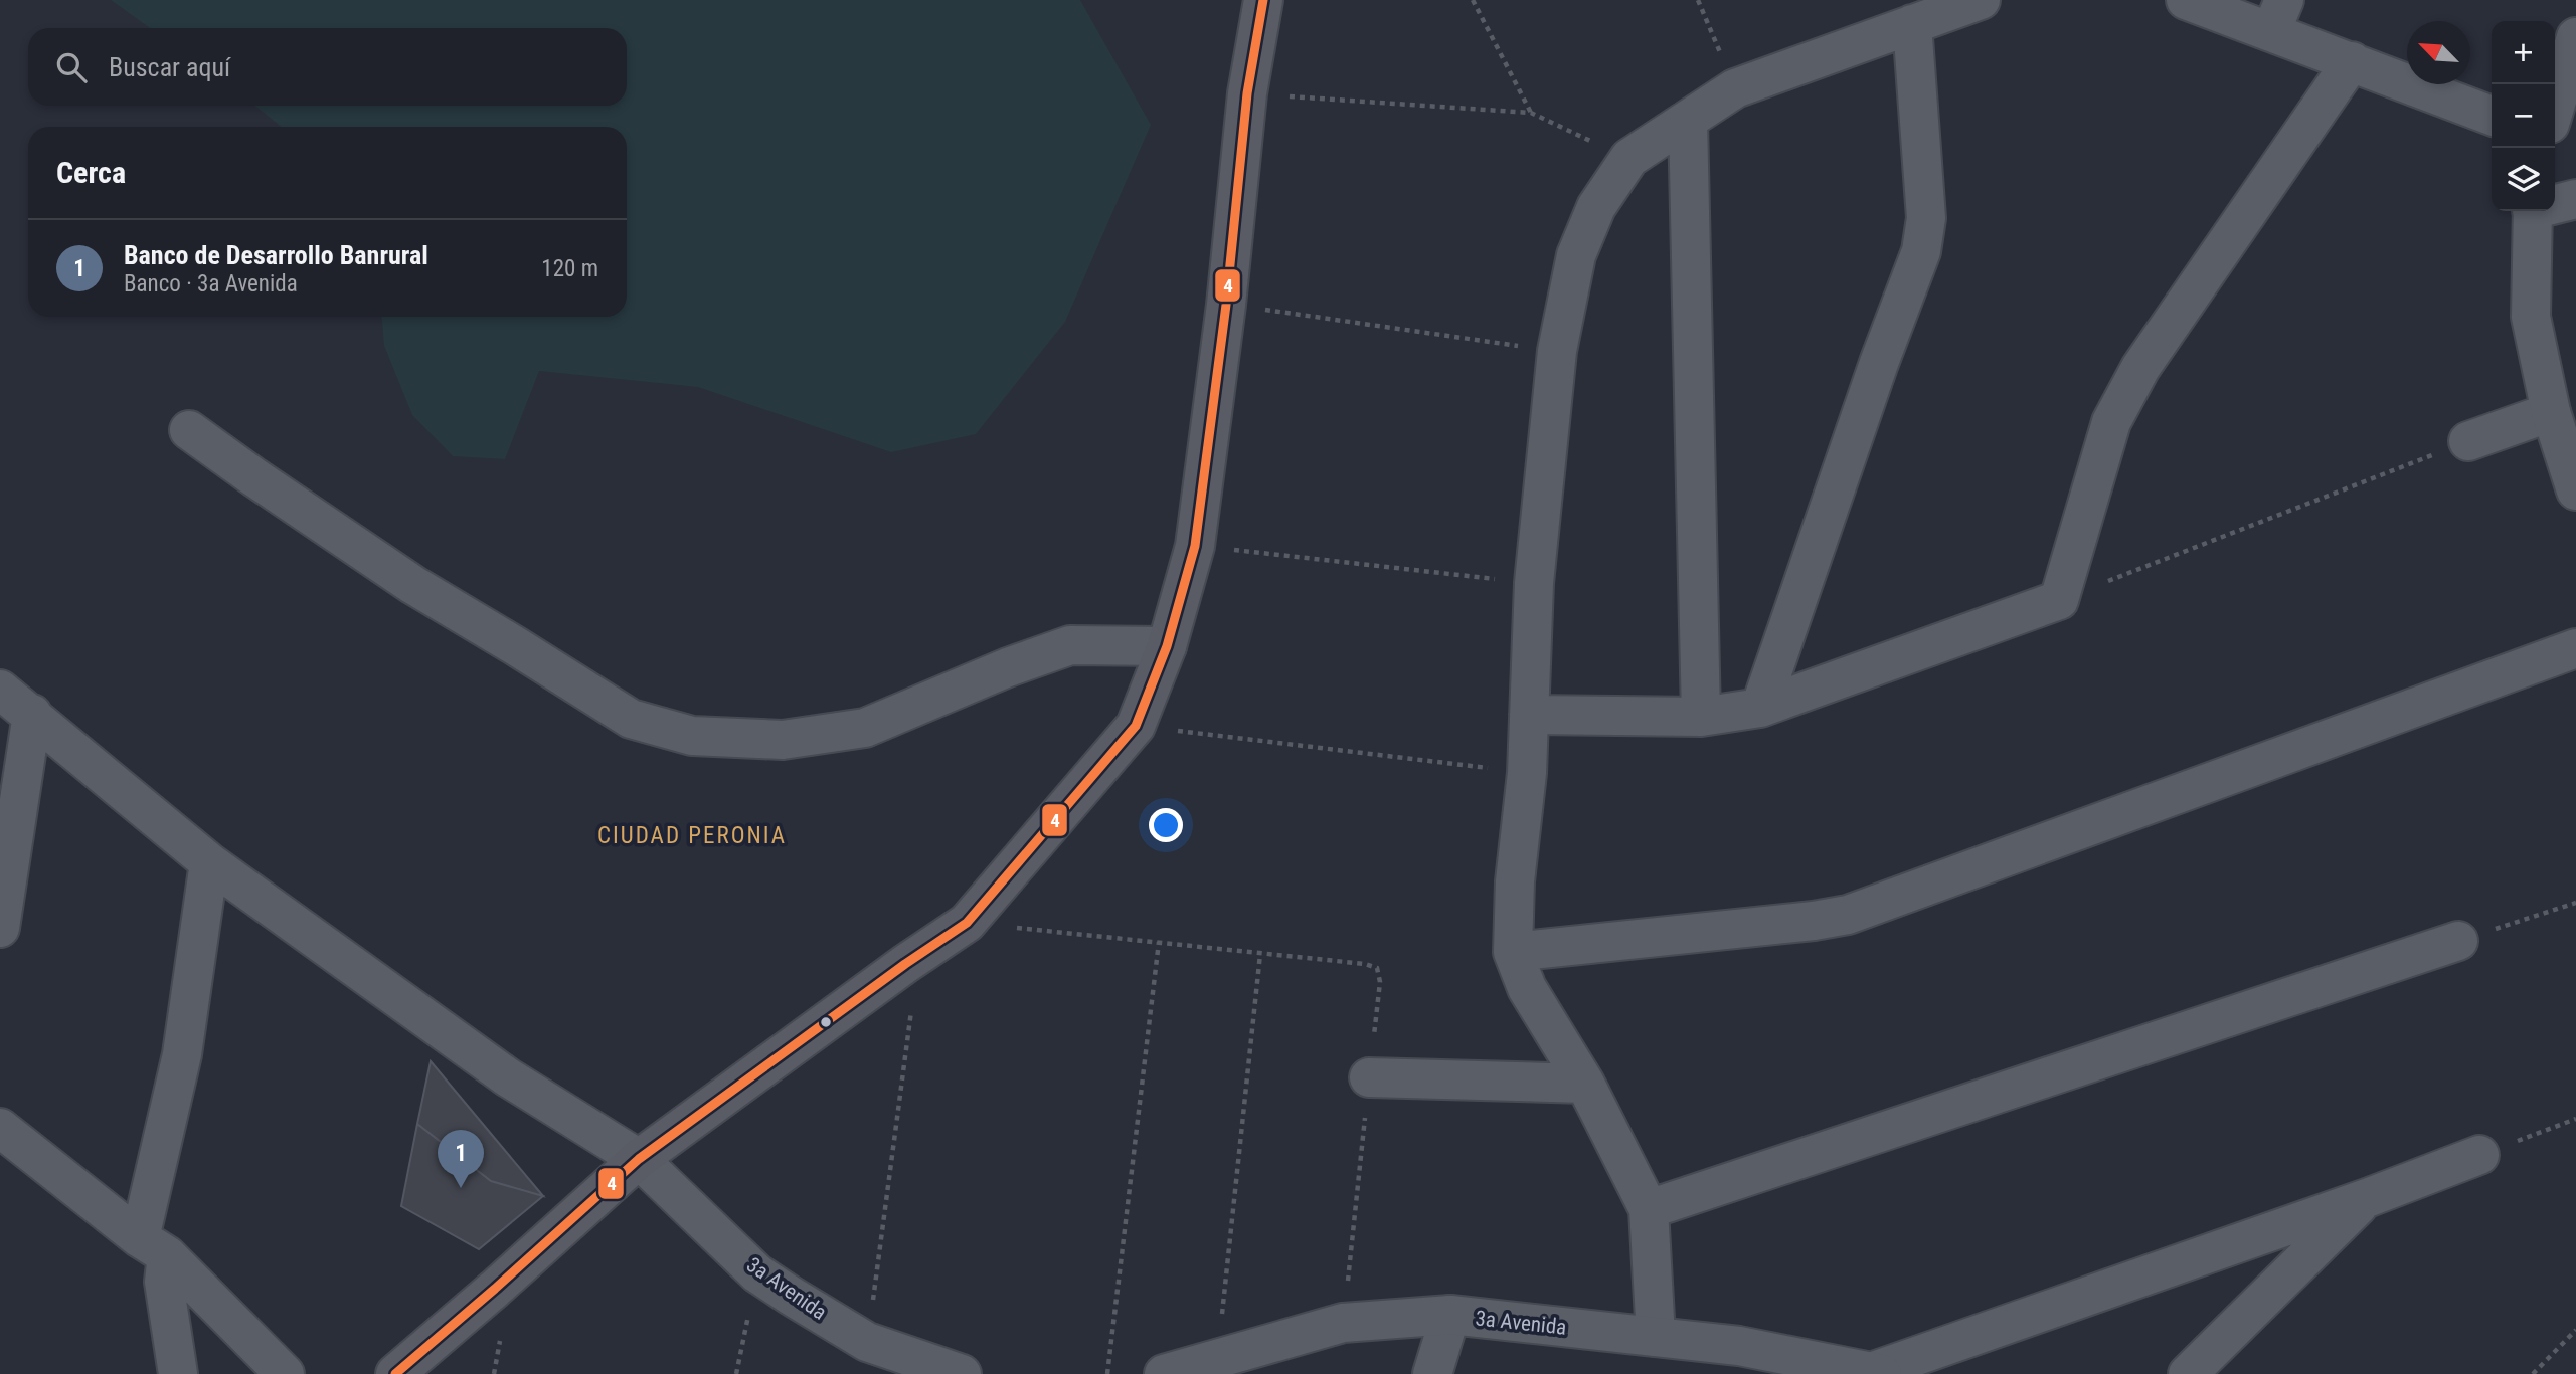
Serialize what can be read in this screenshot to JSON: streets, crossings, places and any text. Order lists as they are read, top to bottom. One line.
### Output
{"streets":{"street":["3a Avenida"]},"districts":["CIUDAD PERONIA"],"lines":["transit line 4"],"north":"top left","page":{"map_buttons":["+","−"],"search":"Buscar aquí","heading":"Cerca","list":[{"mark":"1","name":"Banco de Desarrollo Banrural","note":"Banco · 3a Avenida","value":"120 m"}],"pins":"1"}}
